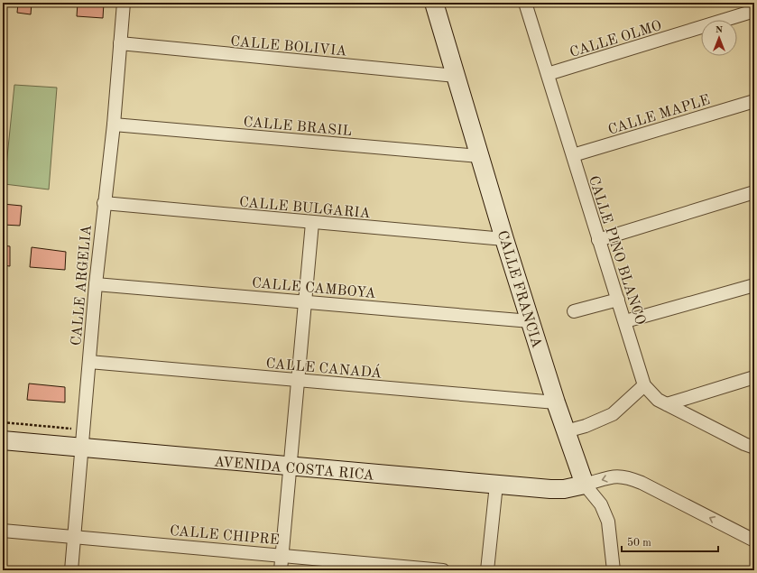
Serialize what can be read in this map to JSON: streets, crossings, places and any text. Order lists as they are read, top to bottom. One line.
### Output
{"streets":{"street":["CALLE OLMO","CALLE BOLIVIA","CALLE MAPLE","CALLE BRASIL","CALLE BULGARIA","CALLE PINO BLANCO","CALLE ARGELIA","CALLE CAMBOYA","CALLE FRANCIA","CALLE CANADÁ","AVENIDA COSTA RICA","CALLE CHIPRE"]},"crossings":[["CALLE OLMO","CALLE PINO BLANCO"],["CALLE BOLIVIA","CALLE ARGELIA"],["CALLE BOLIVIA","CALLE FRANCIA"],["CALLE MAPLE","CALLE PINO BLANCO"],["CALLE BRASIL","CALLE ARGELIA"],["CALLE BRASIL","CALLE FRANCIA"],["CALLE BULGARIA","CALLE ARGELIA"],["CALLE BULGARIA","CALLE FRANCIA"],["CALLE ARGELIA","CALLE CAMBOYA"],["CALLE ARGELIA","CALLE CANADÁ"],["CALLE ARGELIA","AVENIDA COSTA RICA"],["CALLE ARGELIA","CALLE CHIPRE"],["CALLE CAMBOYA","CALLE FRANCIA"],["CALLE FRANCIA","CALLE CANADÁ"],["CALLE FRANCIA","AVENIDA COSTA RICA"]],"scale_bar":"50 m","north":"top"}
